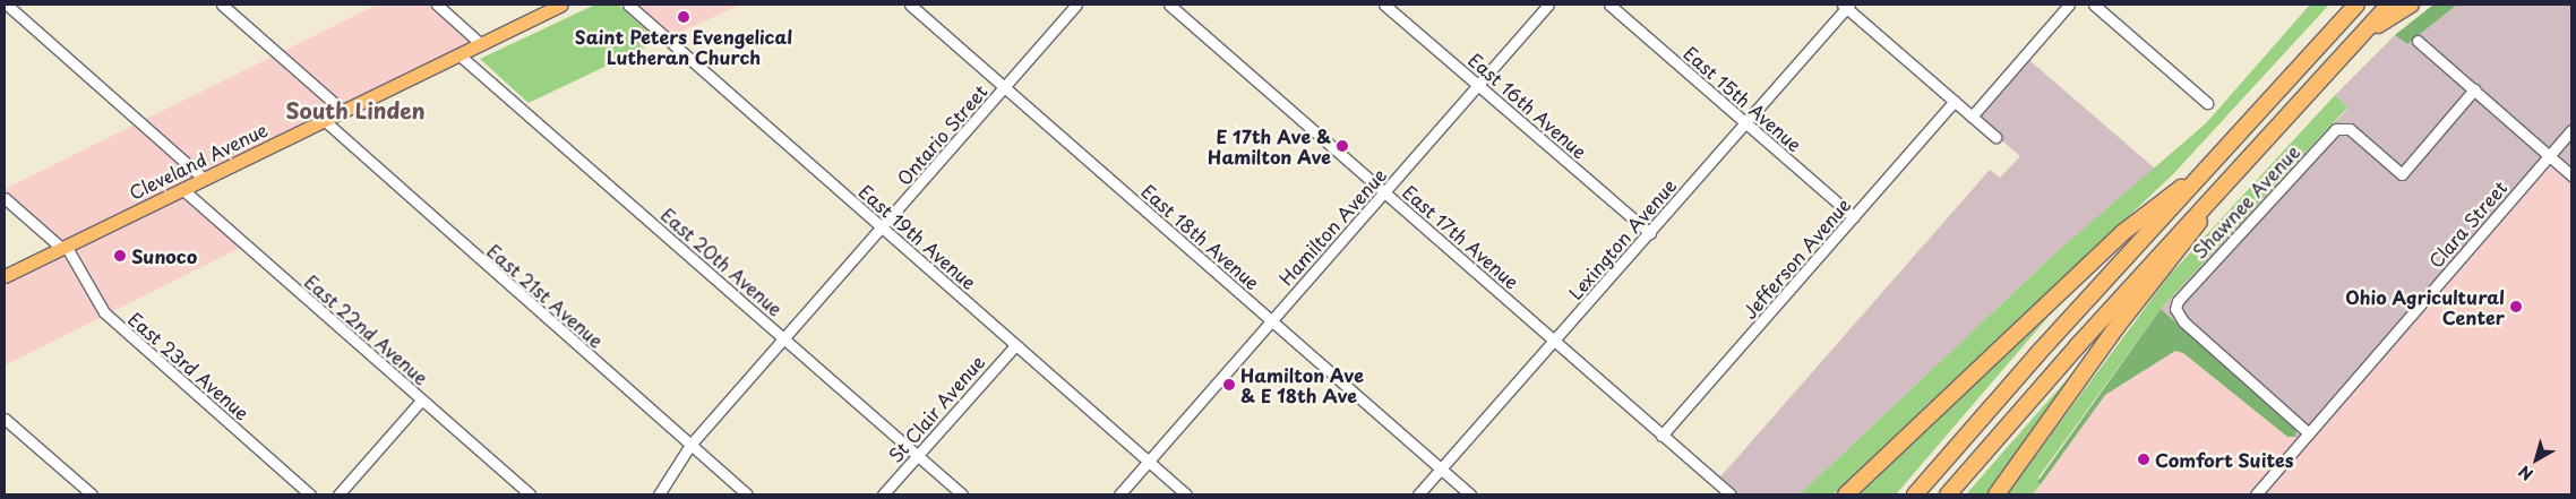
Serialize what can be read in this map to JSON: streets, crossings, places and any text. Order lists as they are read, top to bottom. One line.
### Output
{"streets":{"main road":["Cleveland Avenue"],"street":["East 15th Avenue","East 16th Avenue","Ontario Street","Shawnee Avenue","Clara Street","Hamilton Avenue","East 19th Avenue","East 18th Avenue","East 17th Avenue","Lexington Avenue","Jefferson Avenue","East 20th Avenue","East 21st Avenue","East 22nd Avenue","East 23rd Avenue","St Clair Avenue"]},"crossings":[["East 15th Avenue","Lexington Avenue"],["East 15th Avenue","Jefferson Avenue"],["East 16th Avenue","Hamilton Avenue"],["East 16th Avenue","Lexington Avenue"],["Ontario Street","East 19th Avenue"],["Ontario Street","East 18th Avenue"],["Ontario Street","East 20th Avenue"],["Ontario Street","East 21st Avenue"],["Cleveland Avenue","East 20th Avenue"],["Cleveland Avenue","East 21st Avenue"],["Cleveland Avenue","East 22nd Avenue"],["Cleveland Avenue","East 23rd Avenue"],["Shawnee Avenue","Clara Street"],["Hamilton Avenue","East 19th Avenue"],["Hamilton Avenue","East 18th Avenue"],["Hamilton Avenue","East 17th Avenue"],["East 19th Avenue","St Clair Avenue"],["East 18th Avenue","Lexington Avenue"],["East 17th Avenue","Lexington Avenue"],["East 17th Avenue","Jefferson Avenue"],["East 20th Avenue","St Clair Avenue"]],"districts":["South Linden"],"places":["Saint Peters Evengelical Lutheran Church","E 17th Ave & Hamilton Ave","Sunoco","Ohio Agricultural Center","Hamilton Ave & E 18th Ave","Comfort Suites"],"north":"bottom left"}
